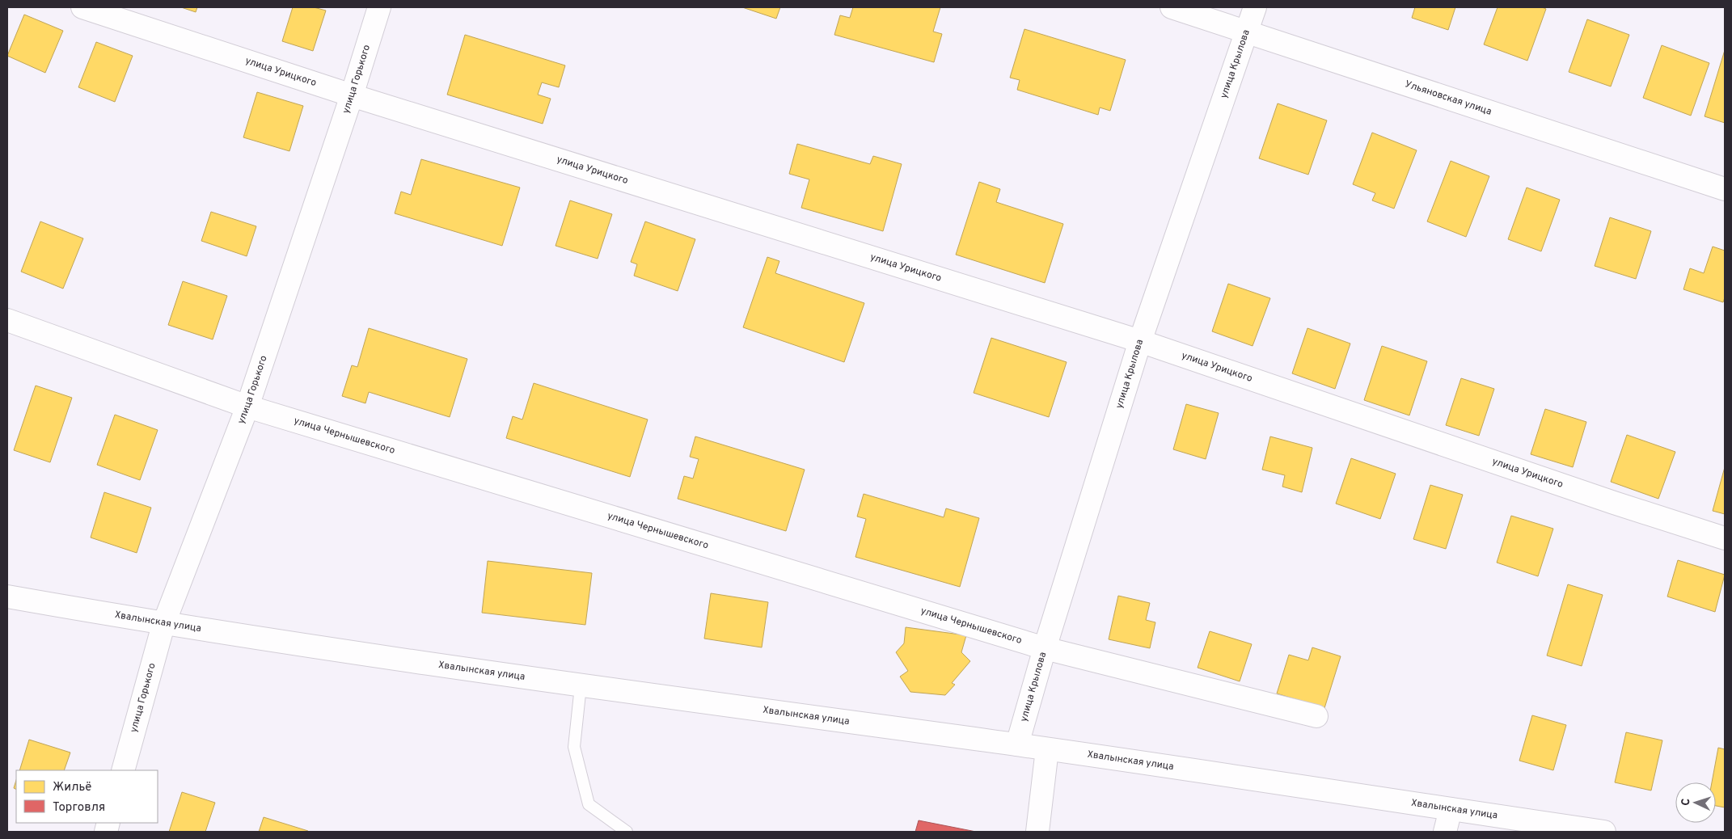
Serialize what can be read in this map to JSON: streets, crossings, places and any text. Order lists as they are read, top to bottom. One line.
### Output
{"streets":{"street":["улица Крылова","улица Урицкого","улица Горького","Ульяновская улица","улица Чернышевского","Хвалынская улица"]},"crossings":[["улица Крылова","улица Урицкого"],["улица Крылова","Ульяновская улица"],["улица Крылова","улица Чернышевского"],["улица Крылова","Хвалынская улица"],["улица Урицкого","улица Горького"],["улица Горького","улица Чернышевского"],["улица Горького","Хвалынская улица"]],"legend":["Жильё","Торговля"],"north":"left"}
